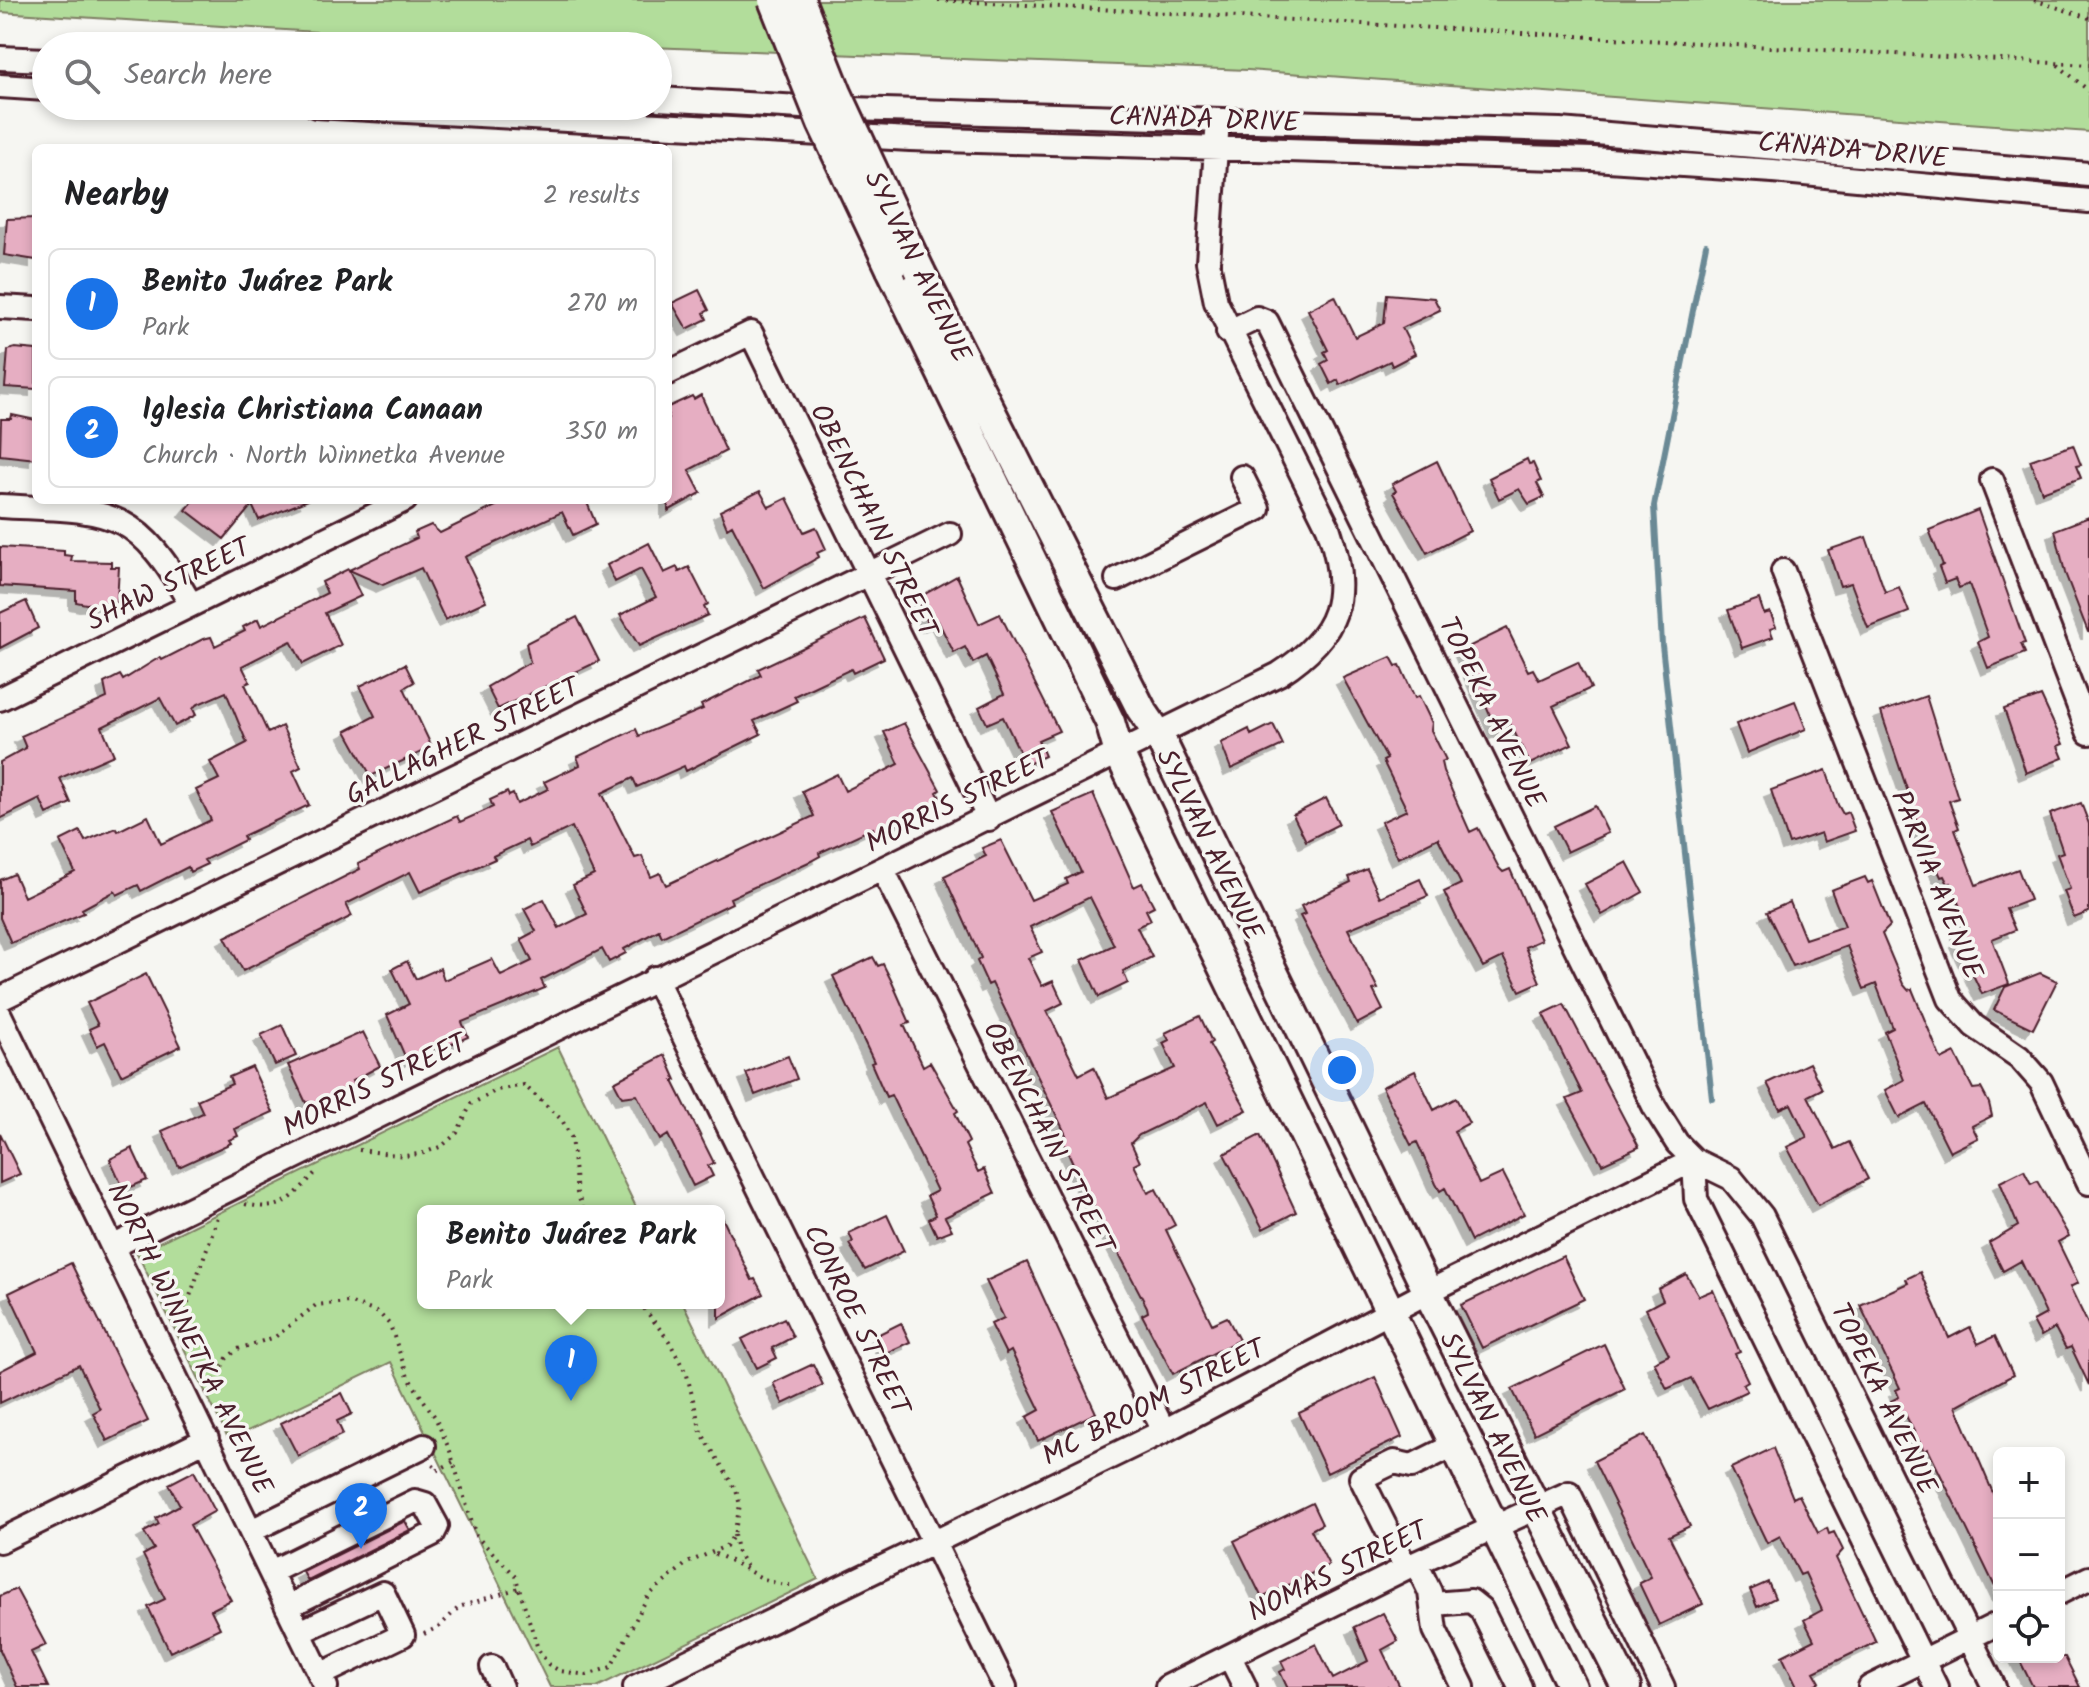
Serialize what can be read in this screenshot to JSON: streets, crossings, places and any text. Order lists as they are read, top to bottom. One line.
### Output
{"streets":{"main road":["SYLVAN AVENUE"],"street":["CANADA DRIVE","OBENCHAIN STREET","SHAW STREET","TOPEKA AVENUE","GALLAGHER STREET","MORRIS STREET","PARVIA AVENUE","CONROE STREET","NORTH WINNETKA AVENUE","MC BROOM STREET","NOMAS STREET"]},"crossings":[["CANADA DRIVE","MORRIS STREET"],["SYLVAN AVENUE","MORRIS STREET"],["SYLVAN AVENUE","MC BROOM STREET"],["SYLVAN AVENUE","NOMAS STREET"],["OBENCHAIN STREET","GALLAGHER STREET"],["OBENCHAIN STREET","MORRIS STREET"],["OBENCHAIN STREET","MC BROOM STREET"],["TOPEKA AVENUE","MORRIS STREET"],["TOPEKA AVENUE","MC BROOM STREET"],["MORRIS STREET","CONROE STREET"],["MORRIS STREET","NORTH WINNETKA AVENUE"],["CONROE STREET","MC BROOM STREET"]],"page":{"search":"Search here","heading":["Nearby","2 results"],"list":[{"mark":"1","name":"Benito Juárez Park","note":"Park","value":"270 m"},{"mark":"2","name":"Iglesia Christiana Canaan","note":"Church · North Winnetka Avenue","value":"350 m"}],"popup":["Benito Juárez Park","Park"],"pins":["1","2"],"map_buttons":["+","−"]}}
